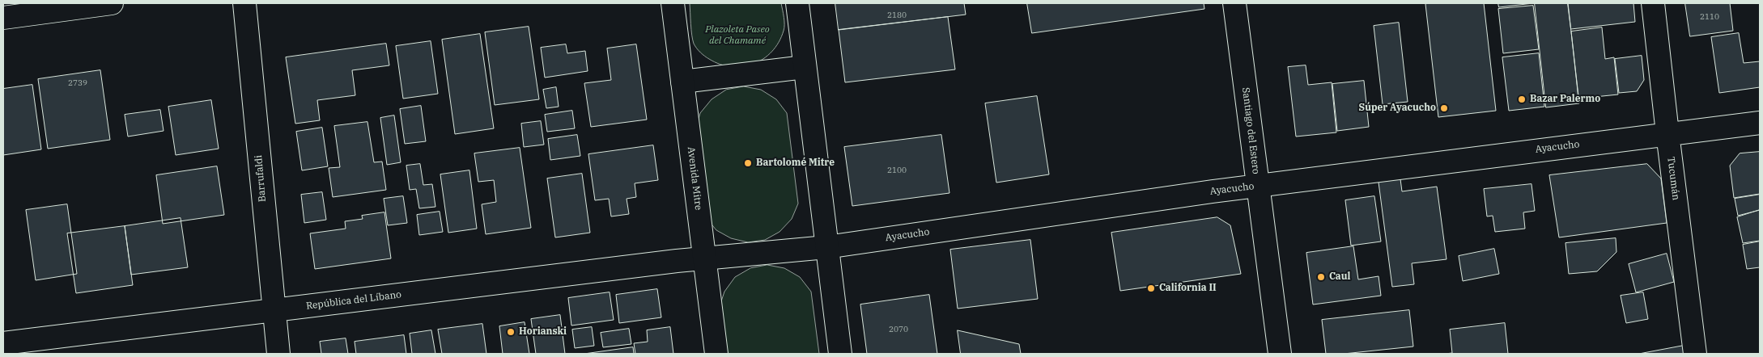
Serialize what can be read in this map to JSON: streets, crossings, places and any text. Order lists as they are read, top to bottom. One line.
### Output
{"streets":{"street":["Santiago del Estero","Ayacucho","Barrufaldi","Avenida Mitre","Tucumán","República del Líbano"]},"crossings":[["Santiago del Estero","Ayacucho"],["Ayacucho","Avenida Mitre"],["Ayacucho","Tucumán"],["Ayacucho","República del Líbano"],["Barrufaldi","República del Líbano"],["Avenida Mitre","República del Líbano"]],"parks":["Plazoleta Paseo del Chamamé"],"places":["Bazar Palermo","Súper Ayacucho","Bartolomé Mitre","Caul","California II","Horianski"],"house_numbers":["2180","2110","2739","2100","2070"]}
